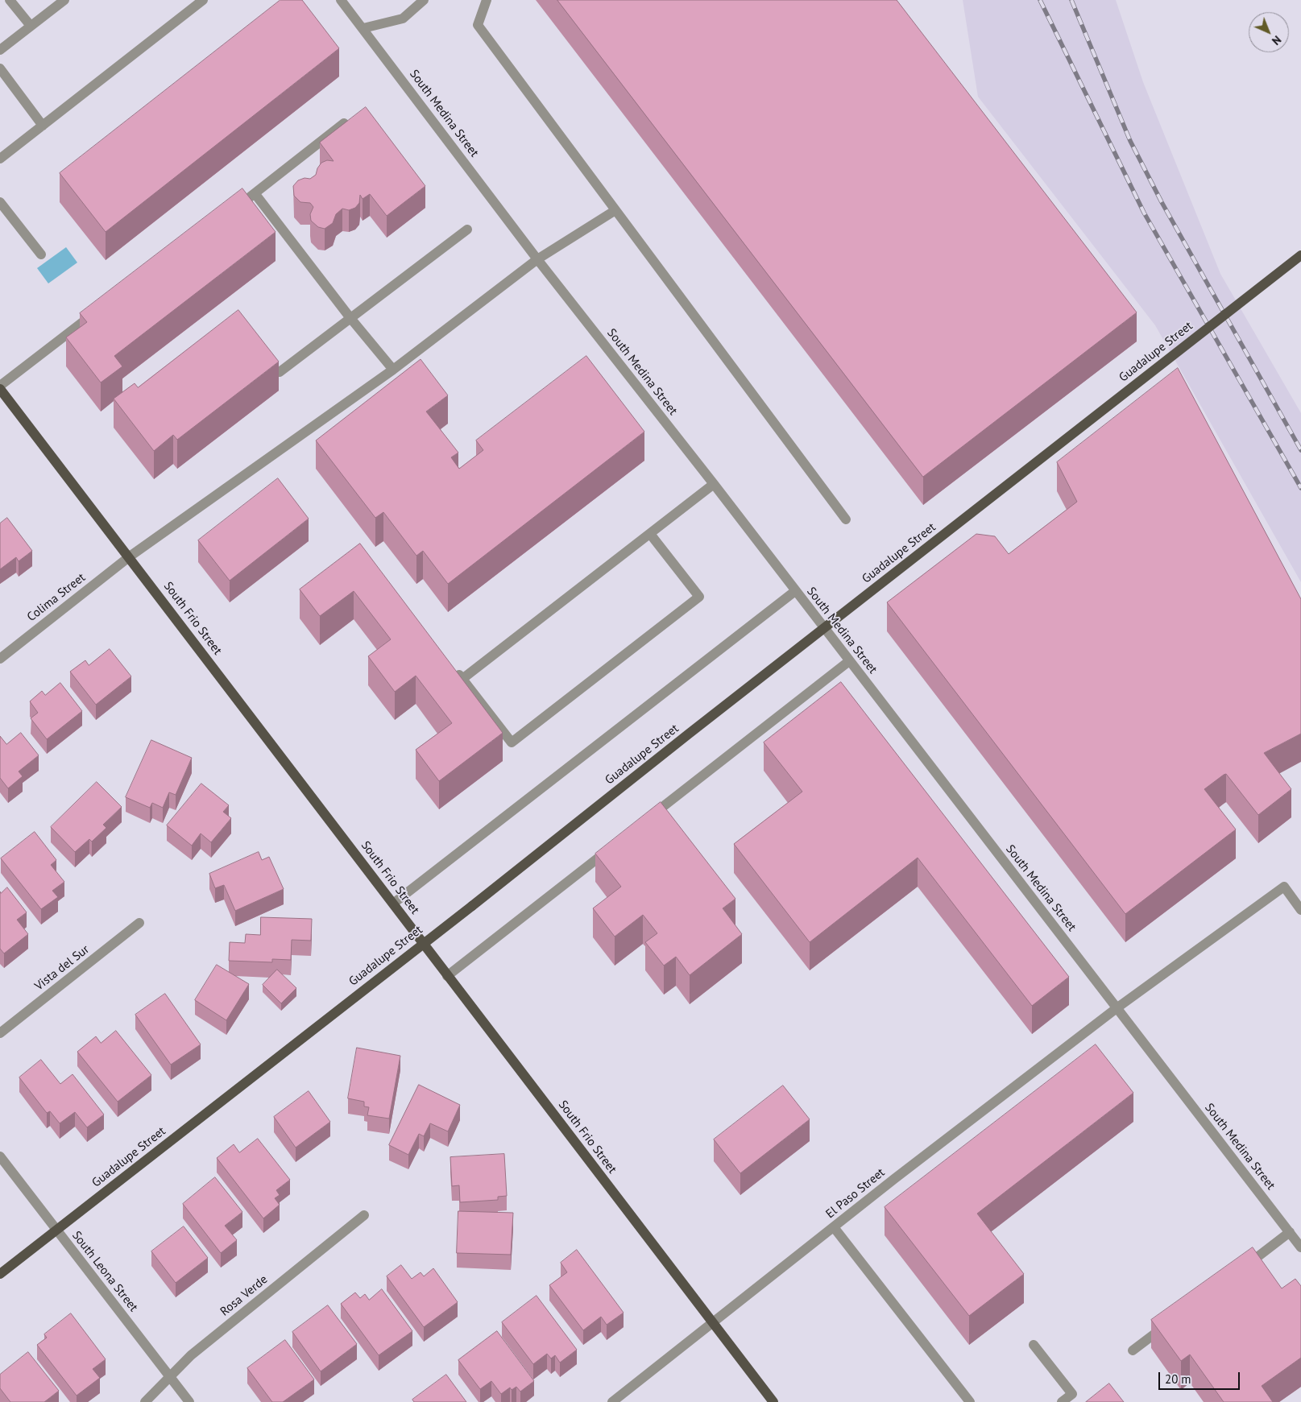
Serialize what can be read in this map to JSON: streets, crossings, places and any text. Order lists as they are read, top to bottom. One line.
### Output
{"streets":{"main road":["Guadalupe Street","South Frio Street"],"street":["South Medina Street","Colima Street","Vista del Sur","El Paso Street","South Leona Street","Rosa Verde"]},"crossings":[["South Medina Street","Colima Street"],["South Medina Street","El Paso Street"],["Guadalupe Street","South Frio Street"],["Guadalupe Street","South Leona Street"],["Colima Street","South Frio Street"],["South Frio Street","El Paso Street"],["South Leona Street","Rosa Verde"]],"scale_bar":"20 m","north":"bottom right"}
